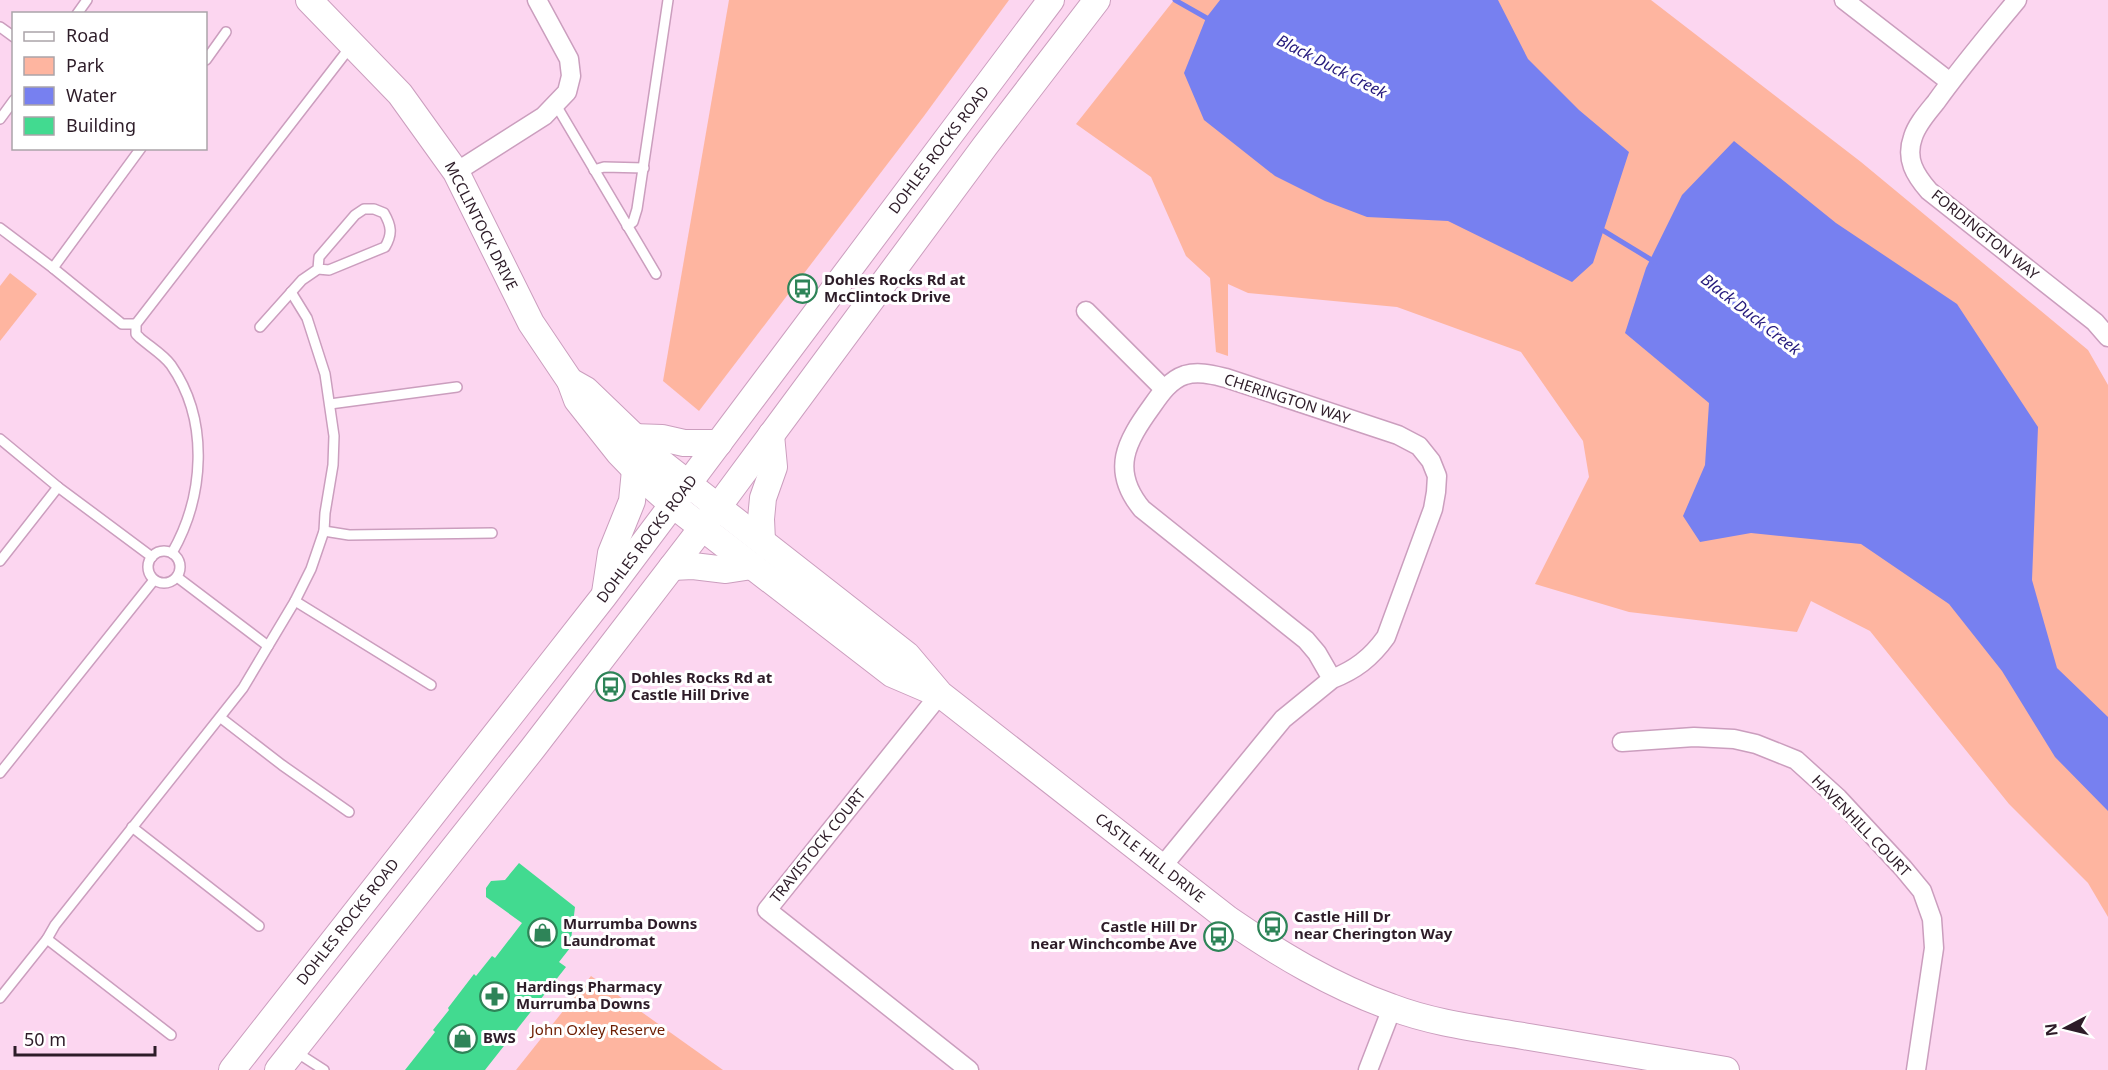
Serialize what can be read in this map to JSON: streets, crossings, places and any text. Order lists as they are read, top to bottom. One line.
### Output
{"streets":{"main road":["DOHLES ROCKS ROAD","MCCLINTOCK DRIVE","CASTLE HILL DRIVE"],"street":["FORDINGTON WAY","CHERINGTON WAY","HAVENHILL COURT","TRAVISTOCK COURT"]},"crossings":[["DOHLES ROCKS ROAD","MCCLINTOCK DRIVE"],["MCCLINTOCK DRIVE","CASTLE HILL DRIVE"],["CHERINGTON WAY","CASTLE HILL DRIVE"],["TRAVISTOCK COURT","CASTLE HILL DRIVE"]],"water":["Black Duck Creek"],"parks":["John Oxley Reserve"],"places":{"bus stop":["Dohles Rocks Rd at McClintock Drive","Dohles Rocks Rd at Castle Hill Drive","Castle Hill Dr near Cherington Way","Castle Hill Dr near Winchcombe Ave"],"shop":["Murrumba Downs Laundromat","BWS"],"pharmacy":["Hardings Pharmacy Murrumba Downs"]},"legend":["Road","Park","Water","Building"],"scale_bar":"50 m","north":"left"}
